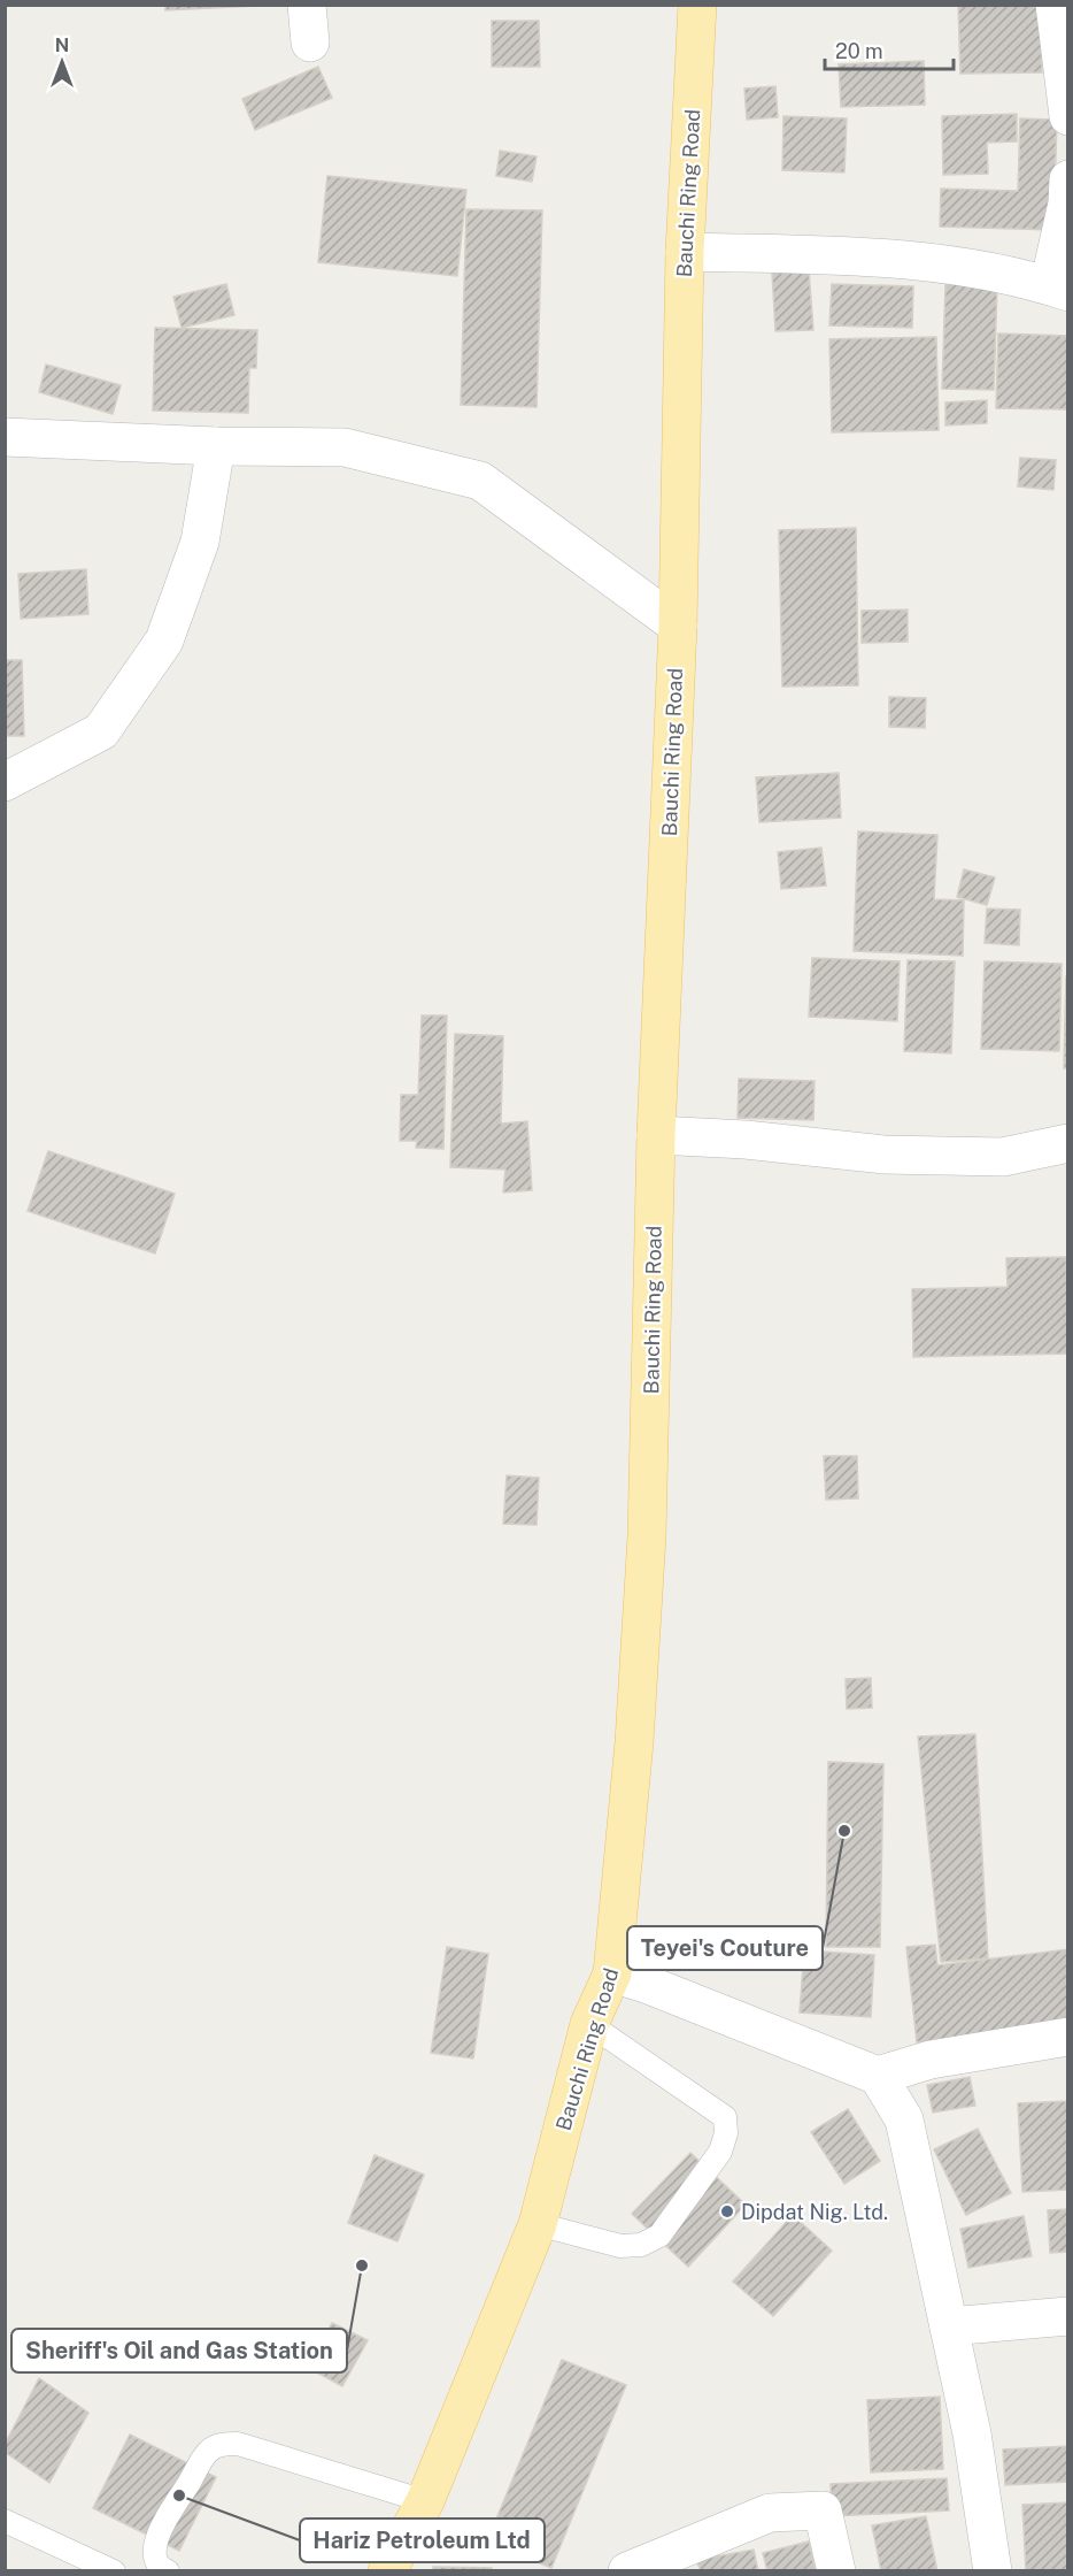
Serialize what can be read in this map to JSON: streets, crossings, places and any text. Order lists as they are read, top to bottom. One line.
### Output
{"streets":{"main road":["Bauchi Ring Road"]},"places":["Teyei's Couture","Dipdat Nig. Ltd.","Sheriff's Oil and Gas Station","Hariz Petroleum Ltd"],"scale_bar":"20 m","north":"top"}
